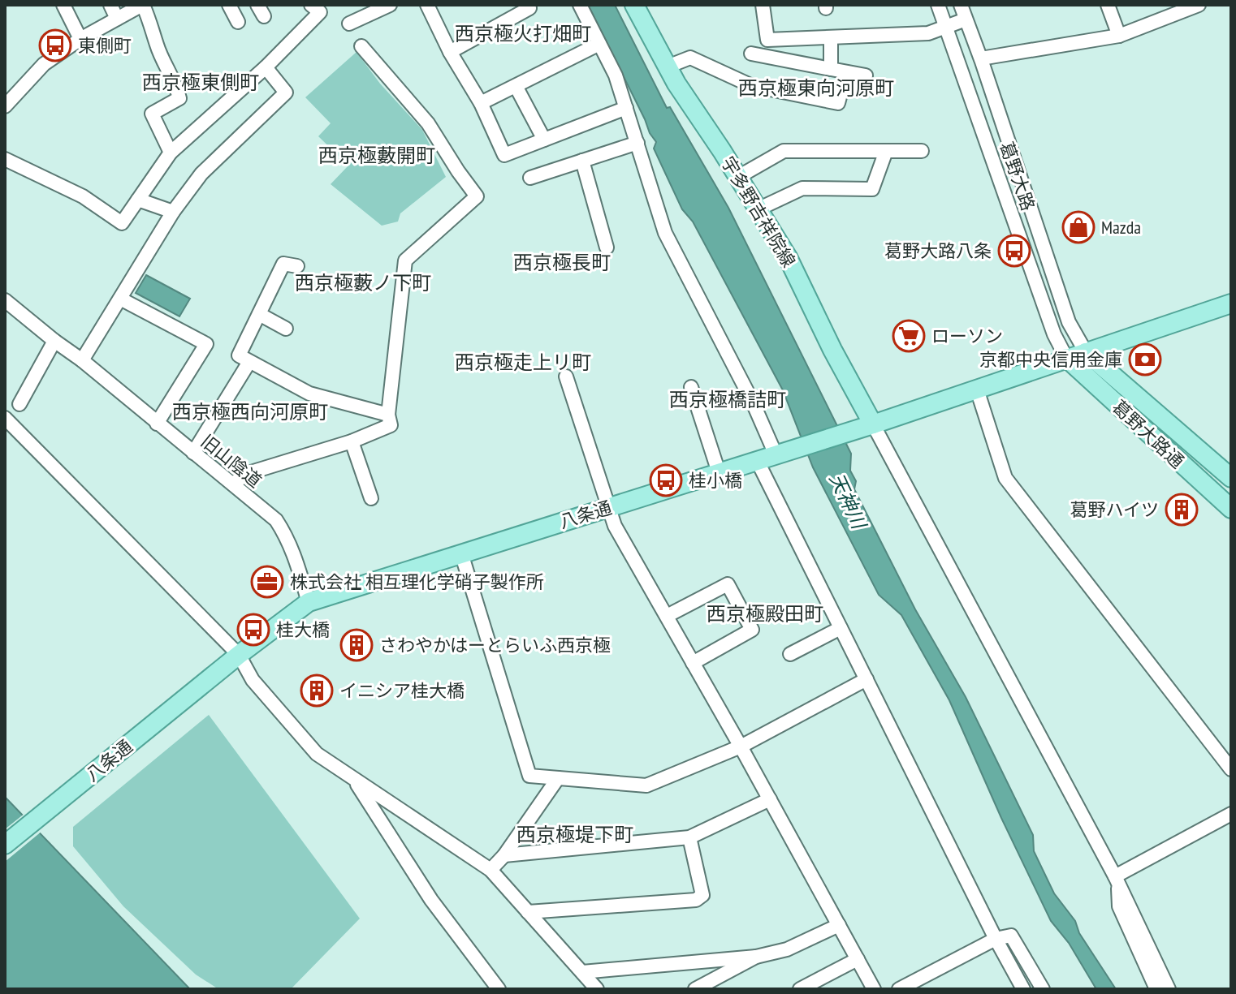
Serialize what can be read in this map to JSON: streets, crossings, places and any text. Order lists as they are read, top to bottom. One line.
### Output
{"streets":{"main road":["宇多野吉祥院線","葛野大路通","八条通"],"street":["葛野大路","旧山陰道"]},"crossings":[["葛野大路","葛野大路通"],["葛野大路","八条通"],["宇多野吉祥院線","八条通"],["葛野大路通","八条通"],["旧山陰道","八条通"]],"districts":["西京極火打畑町","西京極東側町","西京極東向河原町","西京極藪開町","西京極長町","西京極藪ノ下町","西京極走上リ町","西京極橋詰町","西京極西向河原町","西京極殿田町","西京極堤下町"],"water":["天神川"],"places":{"bus stop":["東側町","葛野大路八条","桂小橋","桂大橋"],"shop":["Mazda"],"supermarket":["ローソン"],"bank":["京都中央信用金庫"],"building":["葛野ハイツ","さわやかはーとらいふ西京極","イニシア桂大橋"],"office":["株式会社 相互理化学硝子製作所"]}}
